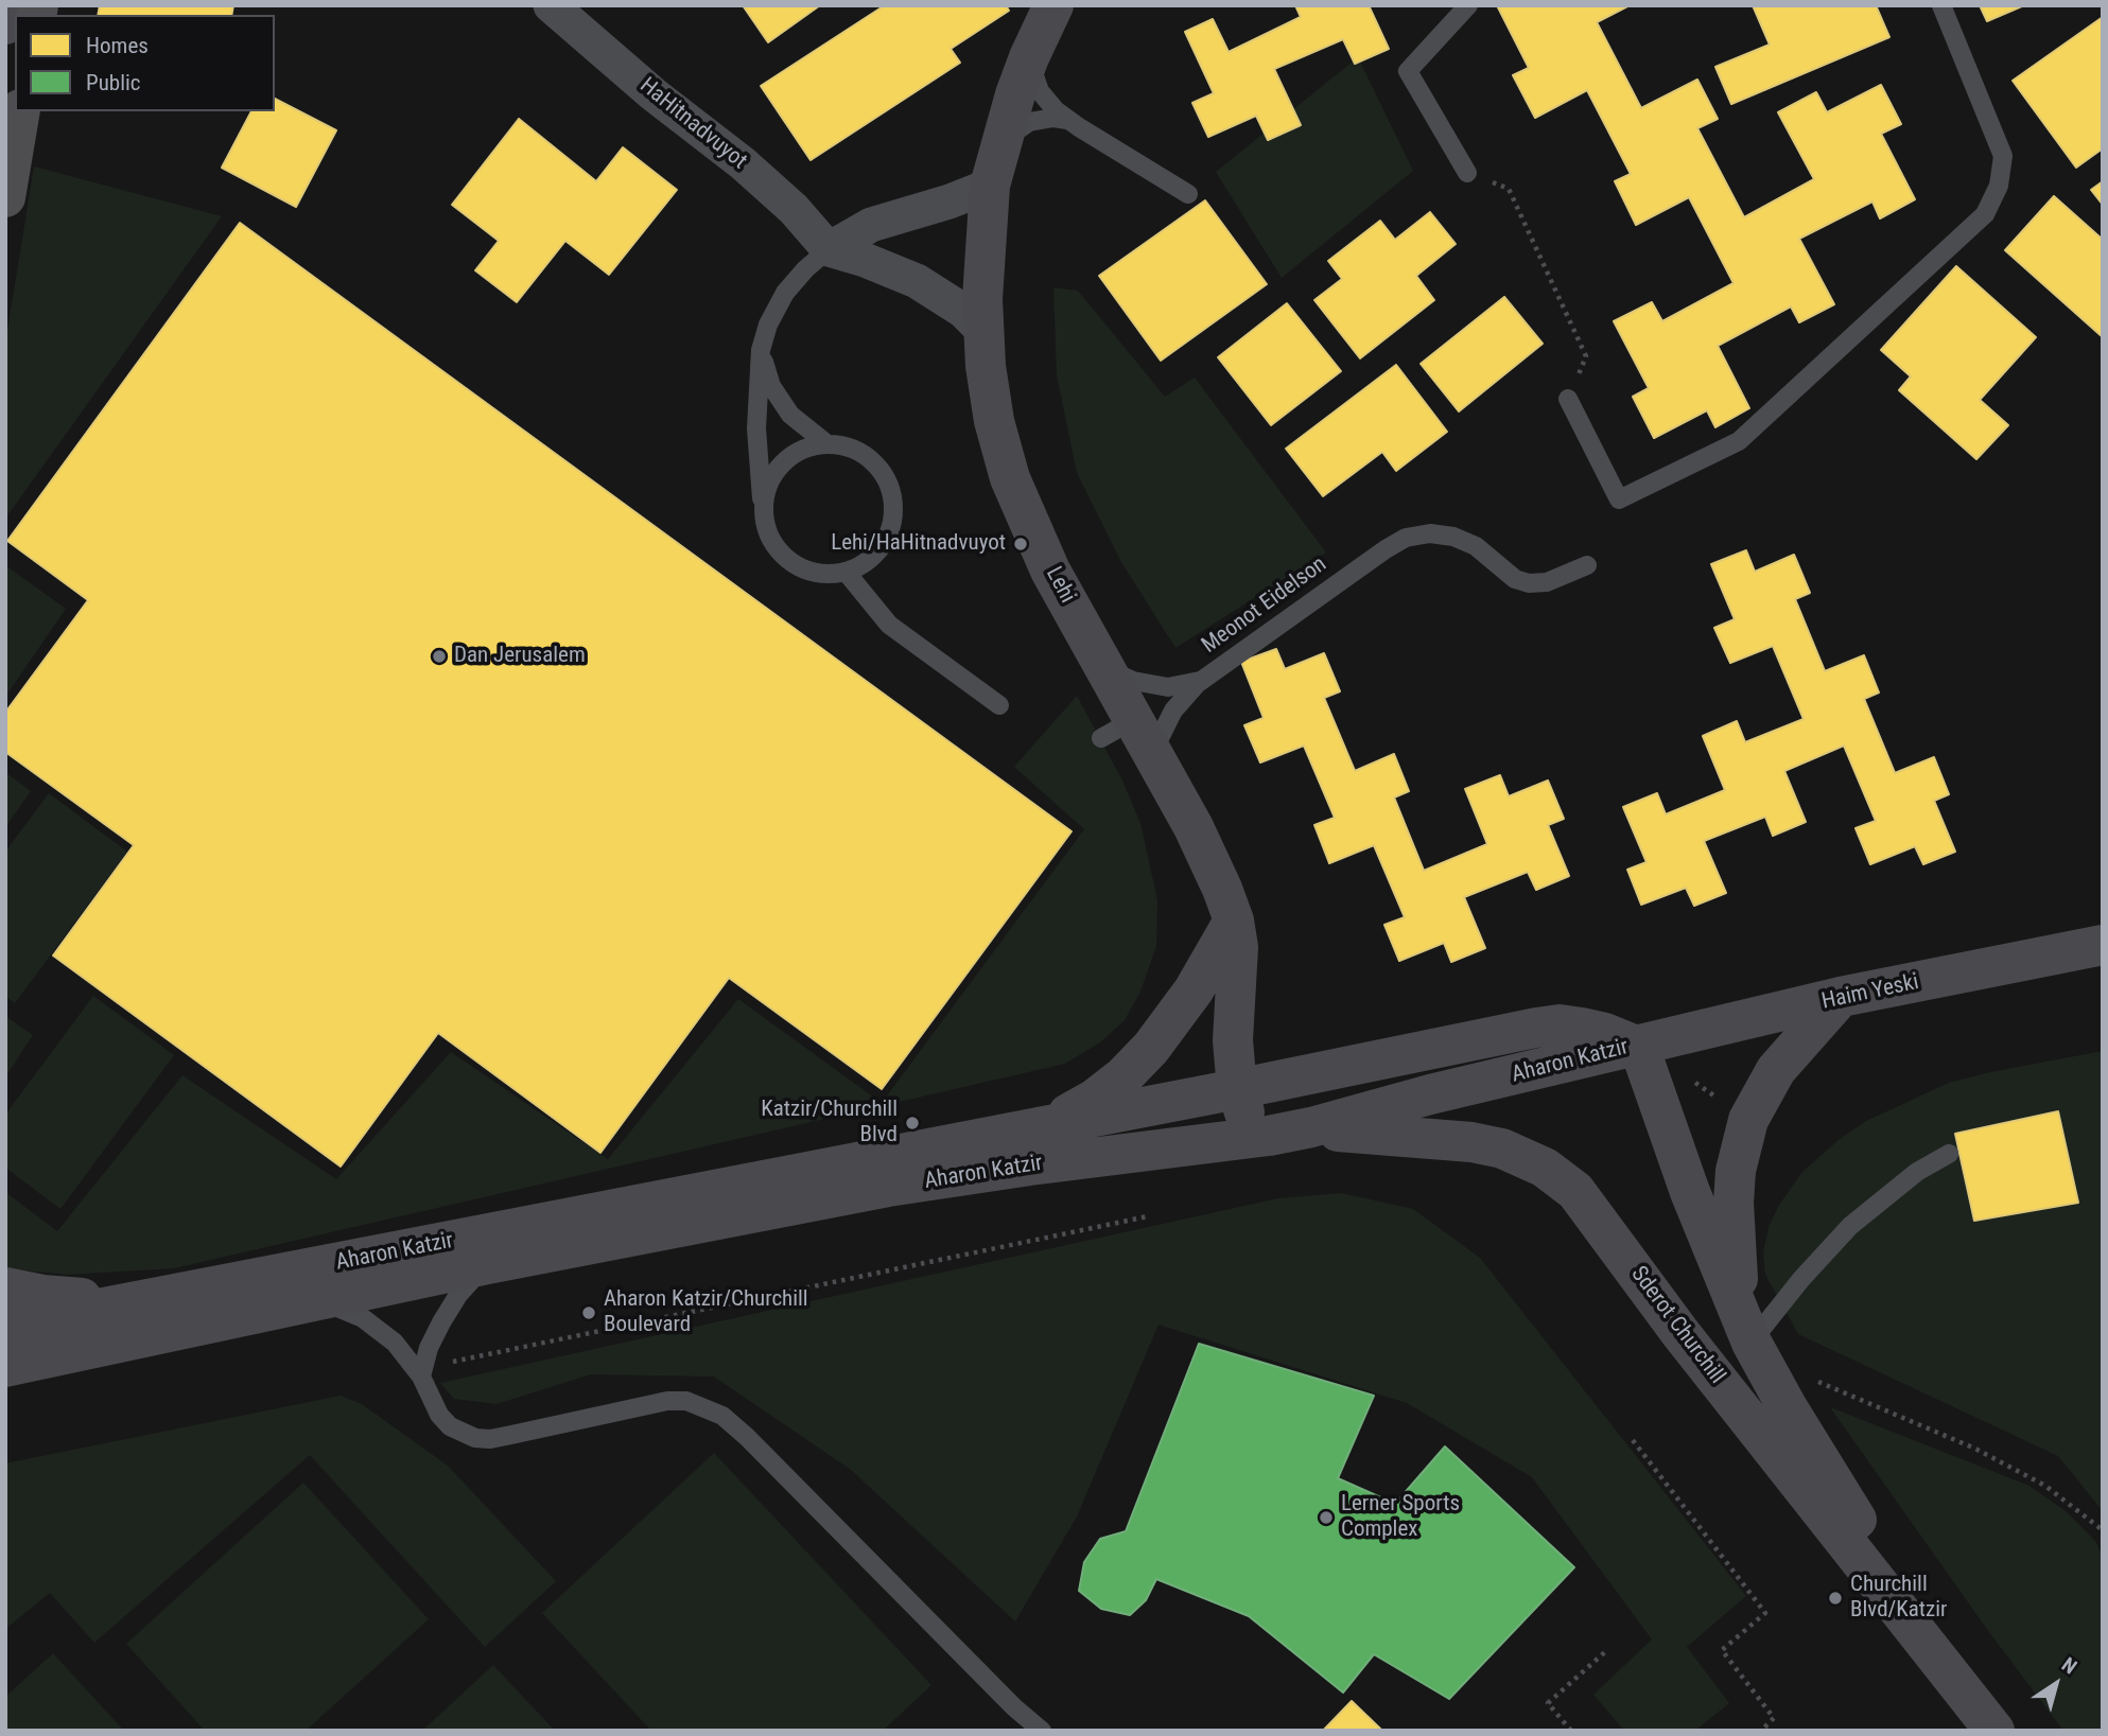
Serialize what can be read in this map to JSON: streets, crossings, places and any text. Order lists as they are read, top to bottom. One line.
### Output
{"streets":{"street":["HaHitnadvuyot","Lehi","Haim Yeski","Aharon Katzir","Sderot Churchill"],"lane":["Meonot Eidelson"]},"crossings":[["Lehi","Meonot Eidelson"],["Lehi","Aharon Katzir"],["Lehi","Sderot Churchill"],["Haim Yeski","Aharon Katzir"],["Haim Yeski","Sderot Churchill"],["Aharon Katzir","Sderot Churchill"]],"places":["Lehi/HaHitnadvuyot","Dan Jerusalem","Katzir/Churchill Blvd","Aharon Katzir/Churchill Boulevard","Lerner Sports Complex","Churchill Blvd/Katzir"],"legend":["Homes","Public"],"north":"top right"}
